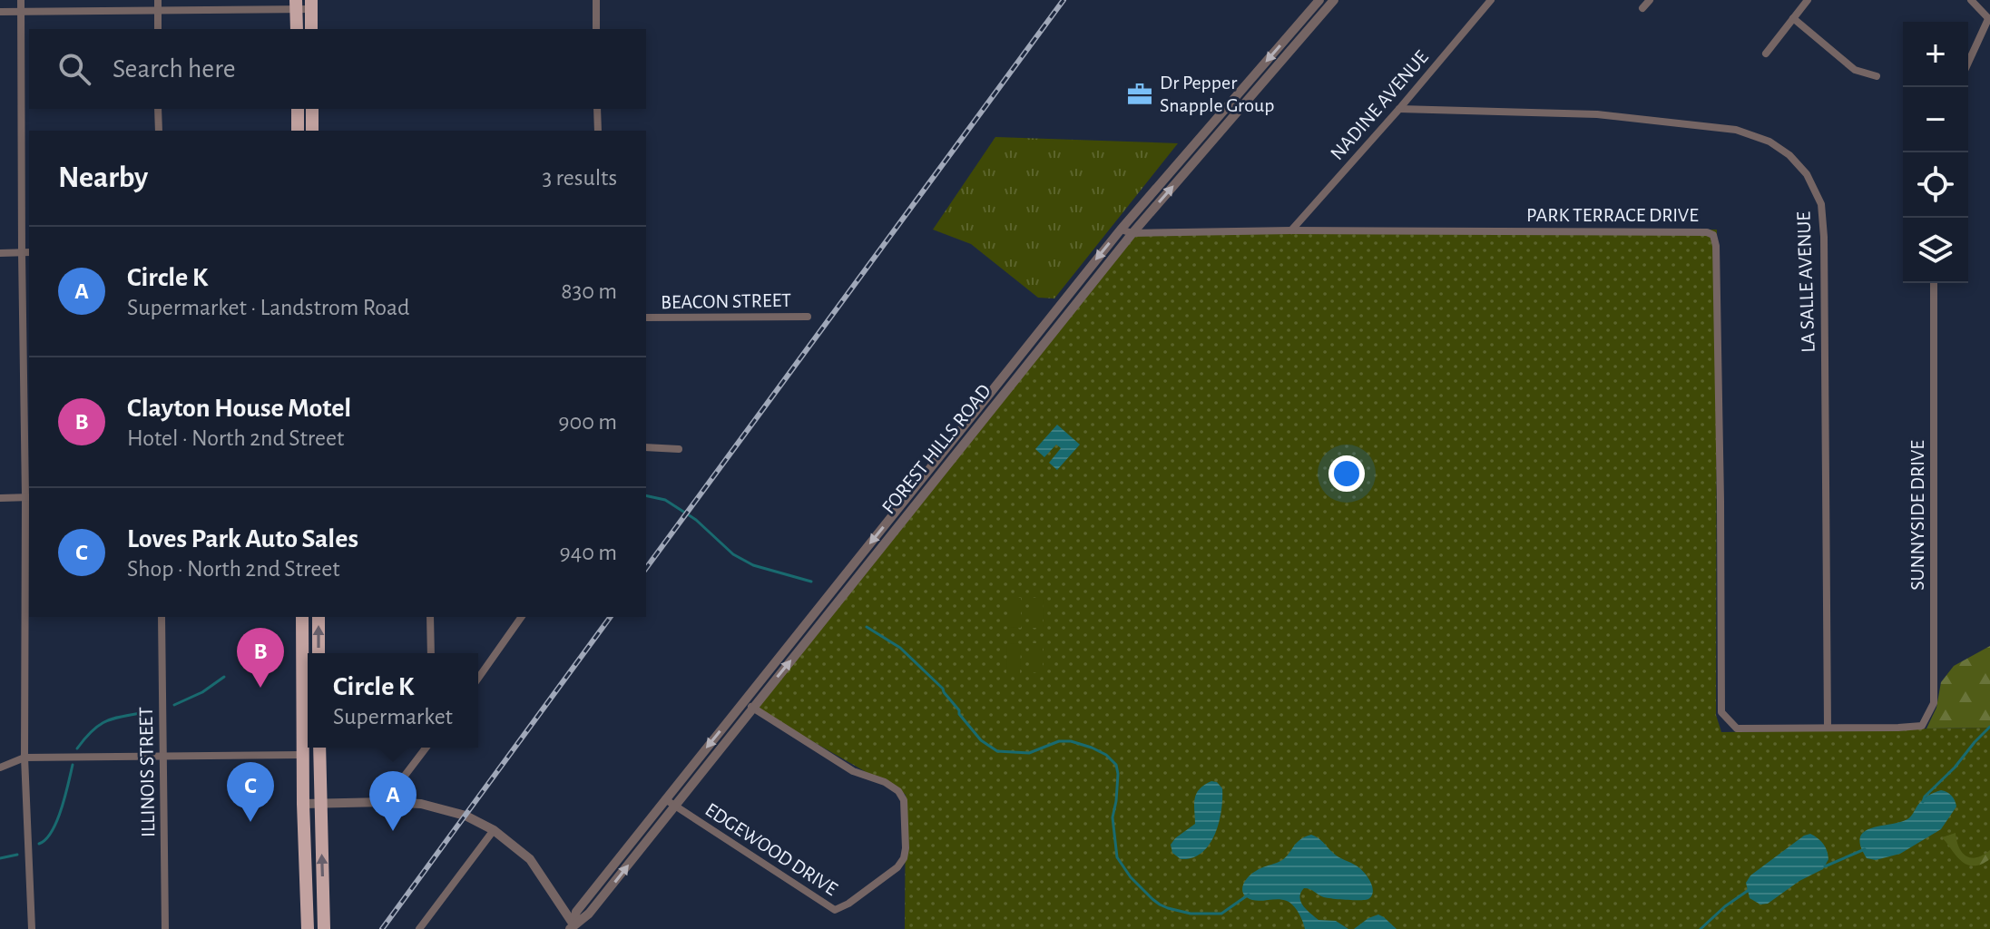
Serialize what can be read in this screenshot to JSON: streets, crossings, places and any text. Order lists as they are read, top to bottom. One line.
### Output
{"streets":{"street":["NADINE AVENUE","PARK TERRACE DRIVE","LA SALLE AVENUE","BEACON STREET","FOREST HILLS ROAD","SUNNYSIDE DRIVE","ILLINOIS STREET","EDGEWOOD DRIVE"]},"crossings":[["NADINE AVENUE","PARK TERRACE DRIVE"],["NADINE AVENUE","LA SALLE AVENUE"],["PARK TERRACE DRIVE","LA SALLE AVENUE"],["PARK TERRACE DRIVE","FOREST HILLS ROAD"],["PARK TERRACE DRIVE","SUNNYSIDE DRIVE"],["LA SALLE AVENUE","SUNNYSIDE DRIVE"],["FOREST HILLS ROAD","EDGEWOOD DRIVE"]],"places":{"office":["Dr Pepper Snapple Group"]},"page":{"map_buttons":["+","−"],"search":"Search here","heading":["Nearby","3 results"],"list":[{"mark":"A","name":"Circle K","note":"Supermarket · Landstrom Road","value":"830 m"},{"mark":"B","name":"Clayton House Motel","note":"Hotel · North 2nd Street","value":"900 m"},{"mark":"C","name":"Loves Park Auto Sales","note":"Shop · North 2nd Street","value":"940 m"}],"pins":["B","C","A"],"popup":["Circle K","Supermarket"]}}
